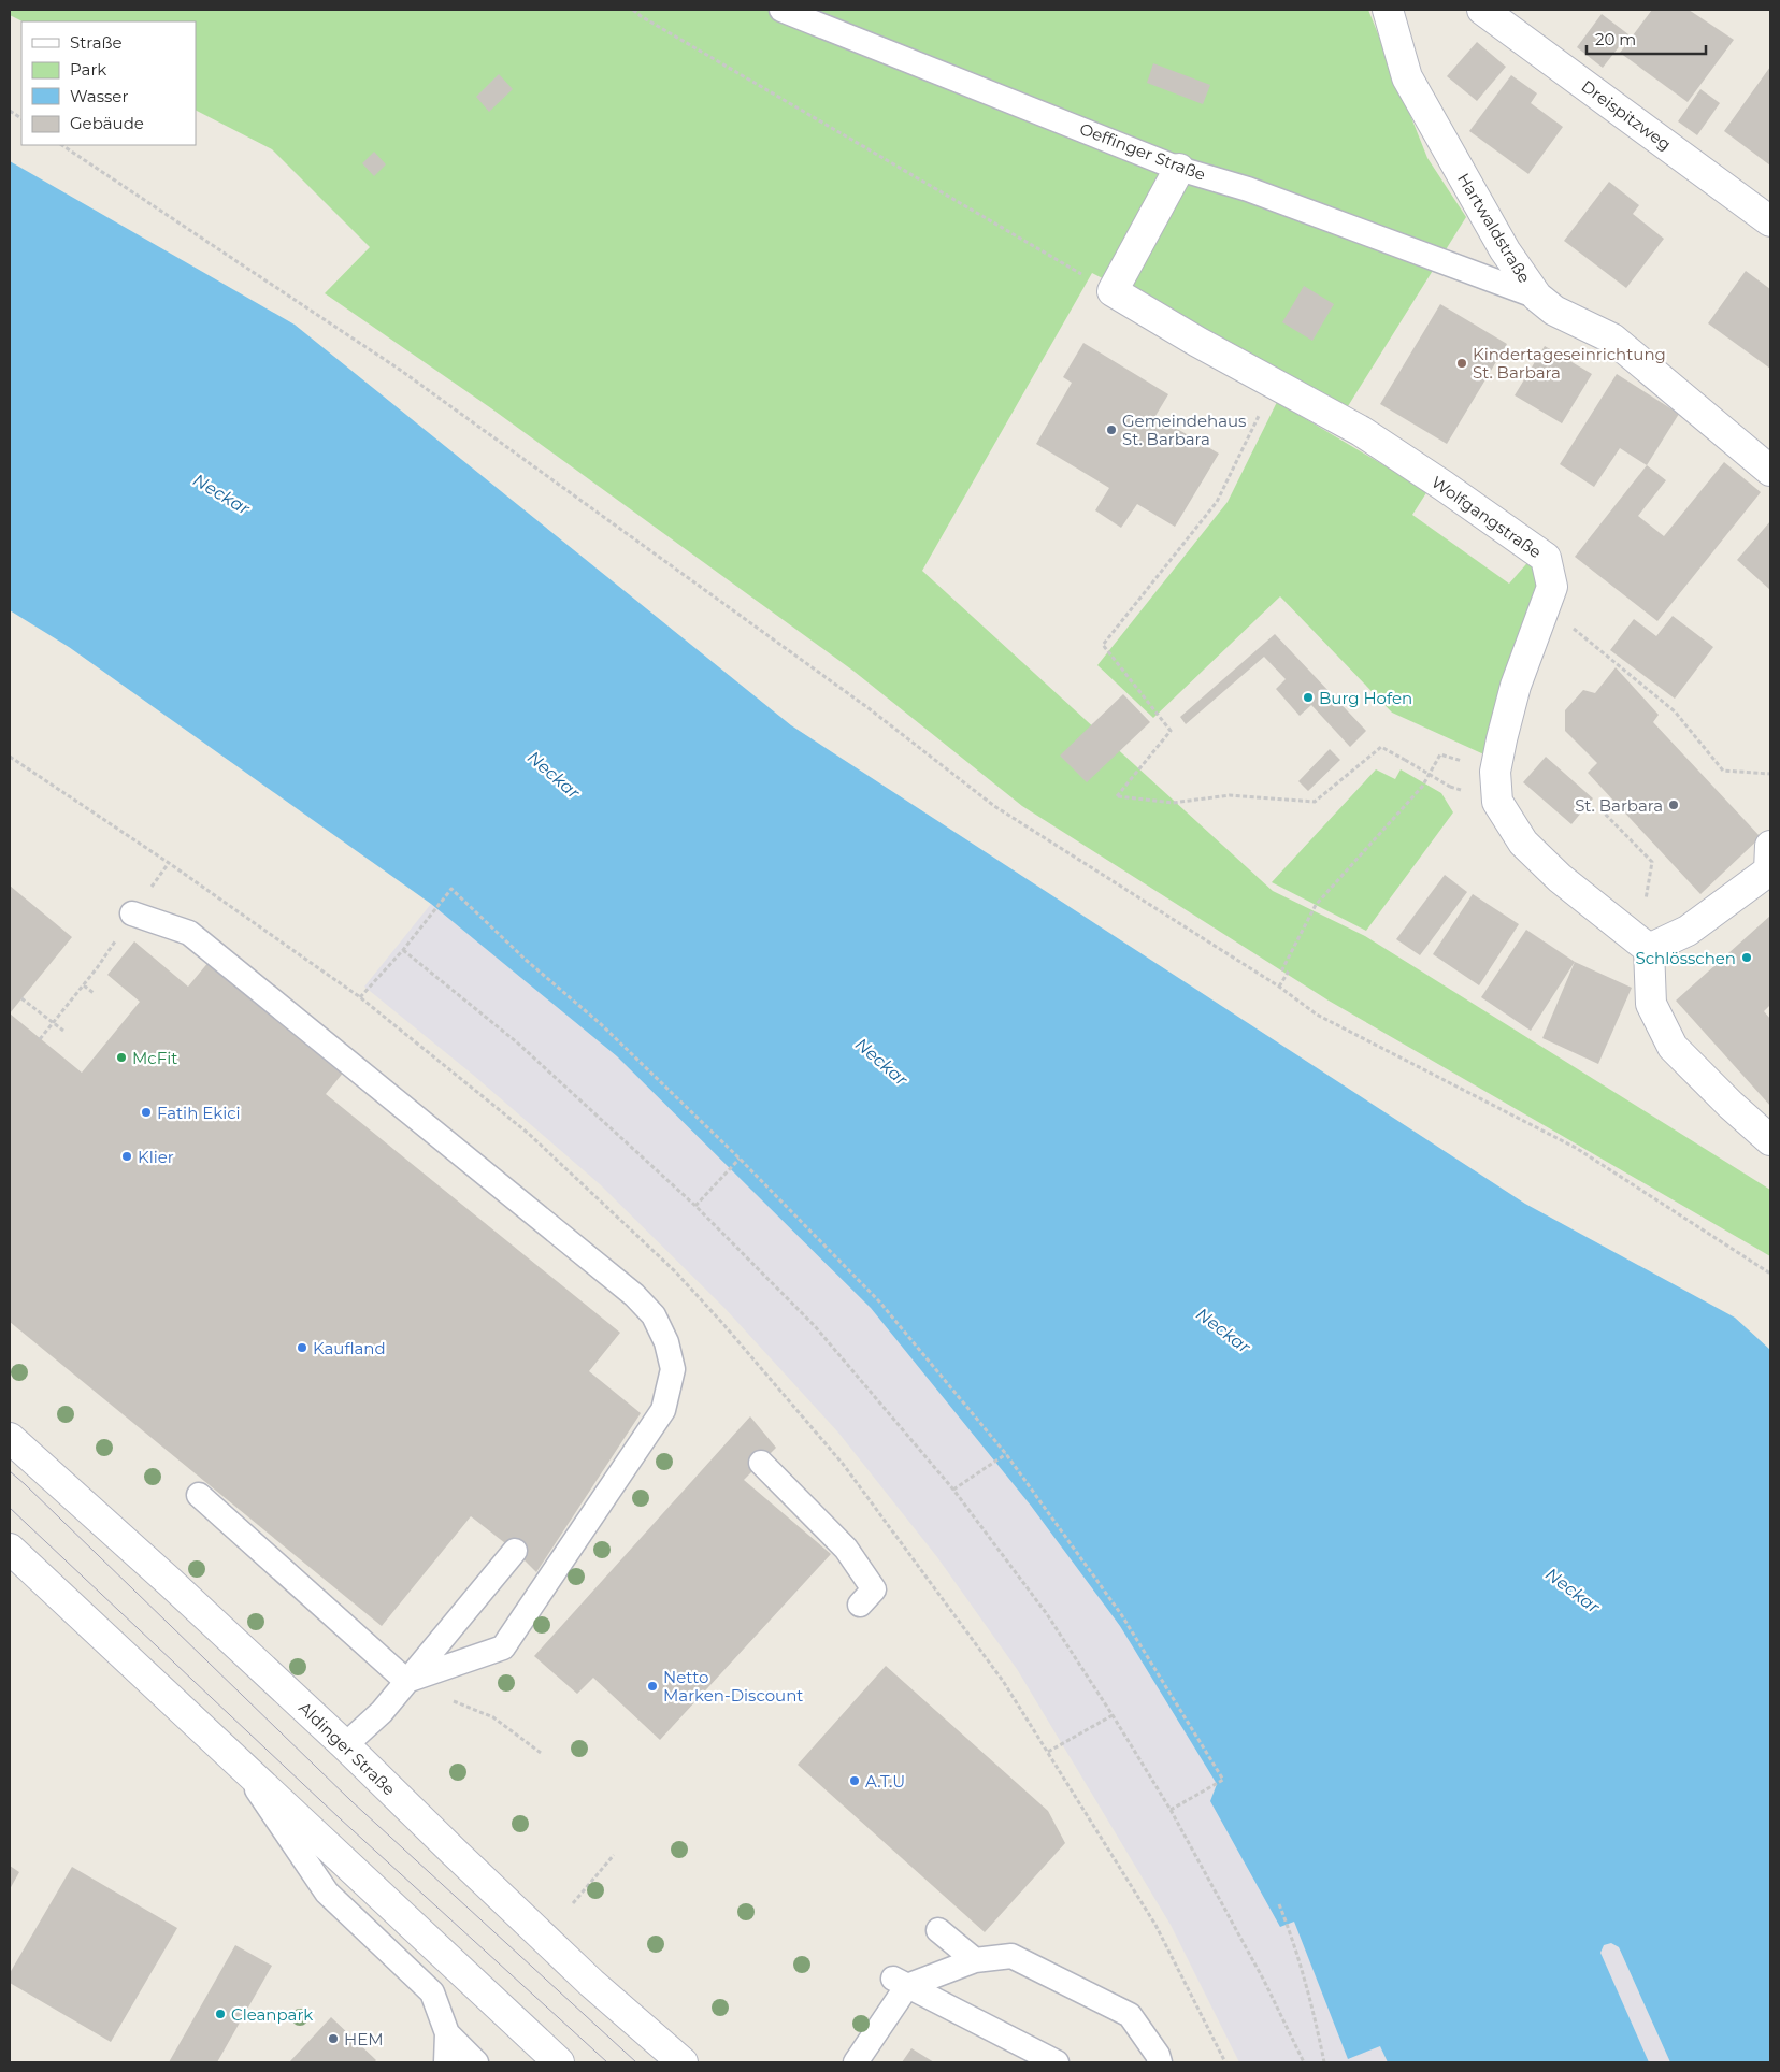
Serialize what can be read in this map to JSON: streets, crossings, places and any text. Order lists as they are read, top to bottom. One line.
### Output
{"streets":{"street":["Dreispitzweg","Hartwaldstraße","Wolfgangstraße","Aldinger Straße"],"lane":["Oeffinger Straße"]},"crossings":[["Oeffinger Straße","Hartwaldstraße"]],"water":["Neckar"],"places":["Kindertageseinrichtung St. Barbara","Gemeindehaus St. Barbara","Burg Hofen","St. Barbara","Schlösschen","McFit","Fatih Ekici","Klier","Kaufland","Netto Marken-Discount","A.T.U","Cleanpark","HEM"],"legend":["Straße","Park","Wasser","Gebäude"],"scale_bar":"20 m"}
